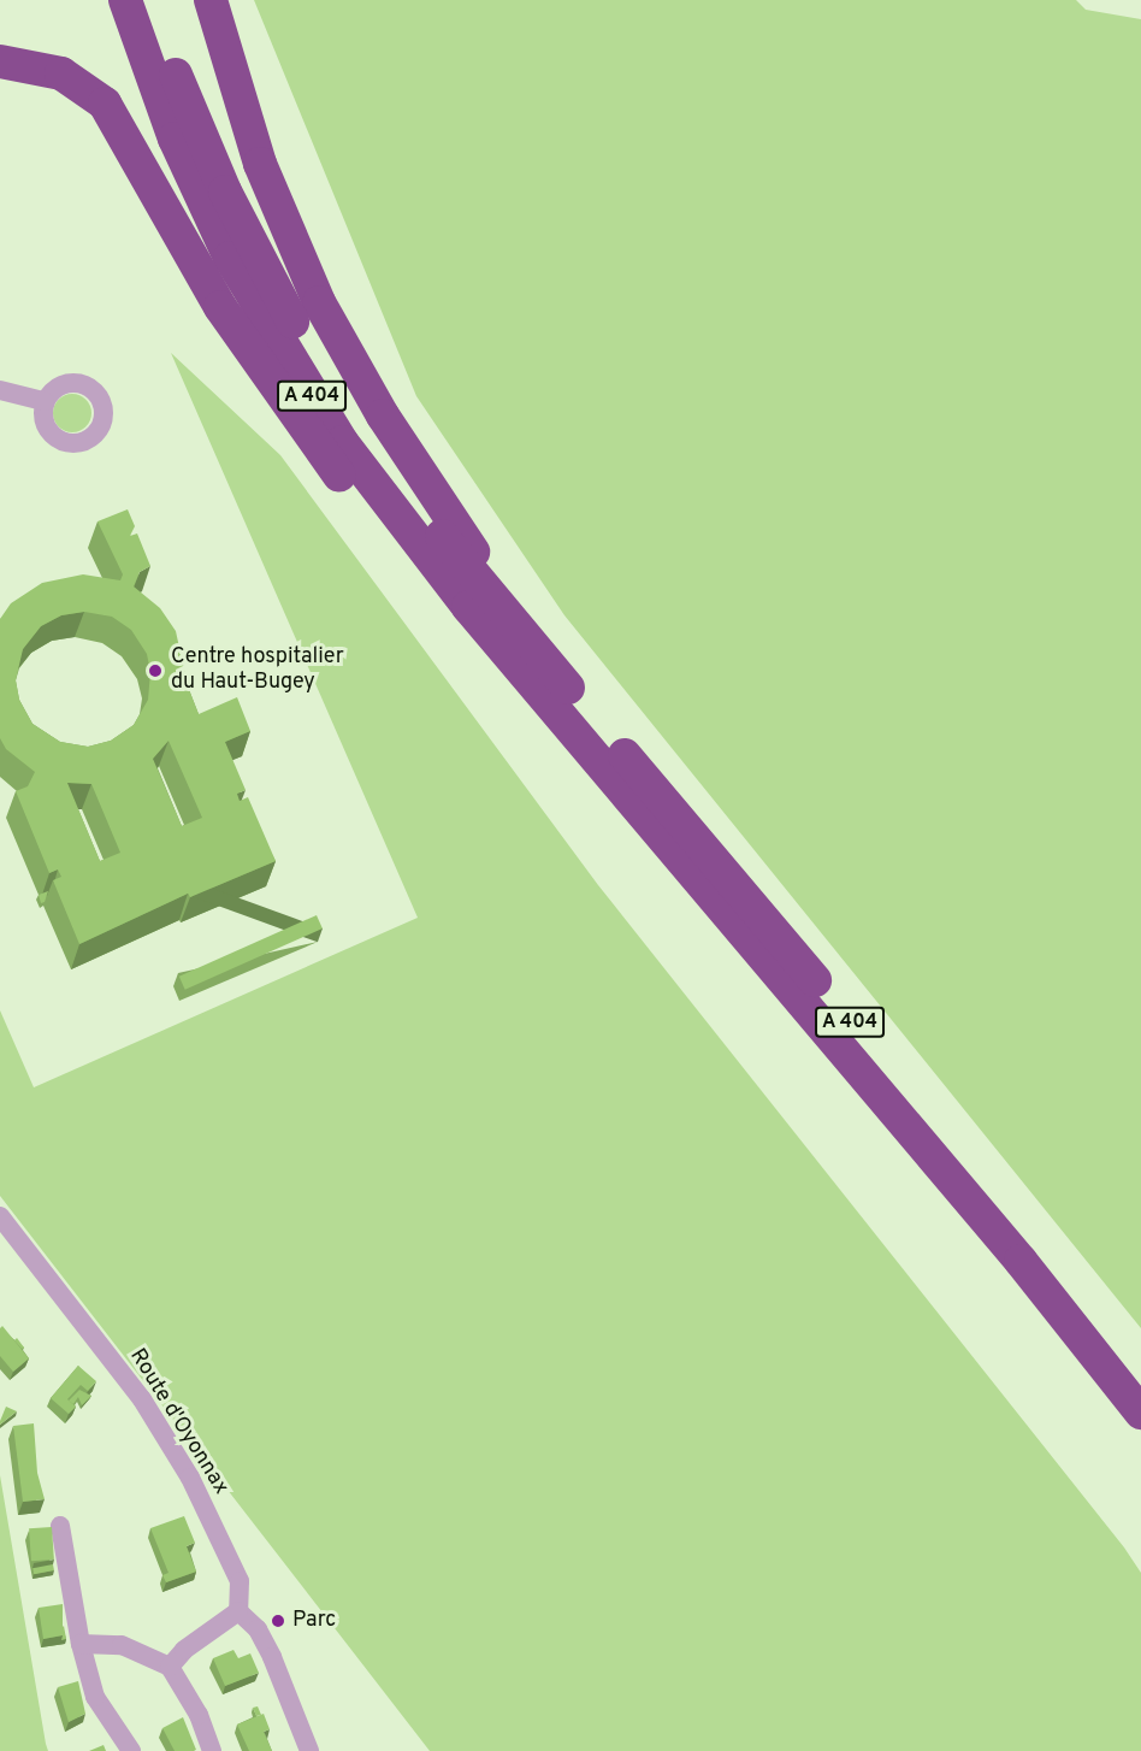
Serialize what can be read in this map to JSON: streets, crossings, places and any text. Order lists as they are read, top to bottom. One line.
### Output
{"streets":{"highway":["A 404"],"street":["Route d'Oyonnax"]},"places":["Centre hospitalier du Haut-Bugey","Parc"]}
